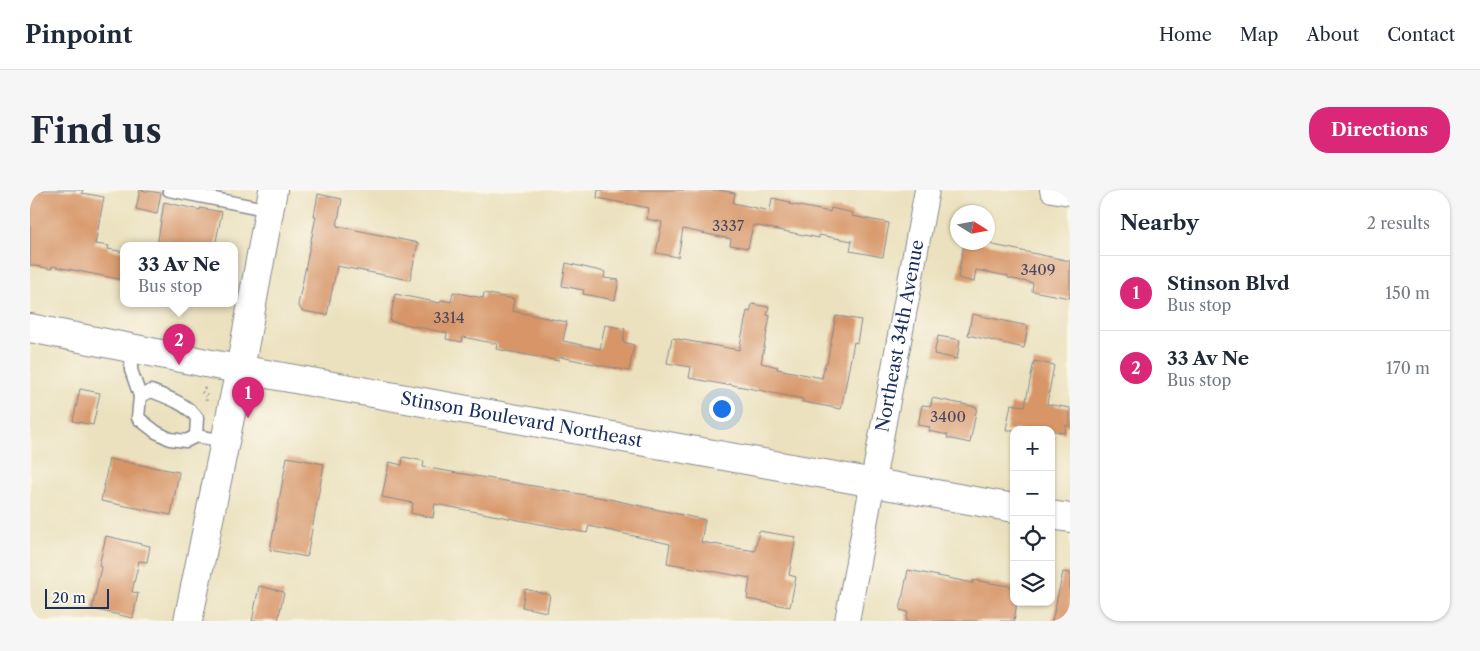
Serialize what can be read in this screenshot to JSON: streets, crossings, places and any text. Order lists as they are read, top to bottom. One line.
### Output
{"streets":{"street":["Northeast 34th Avenue","Stinson Boulevard Northeast"]},"crossings":[["Northeast 34th Avenue","Stinson Boulevard Northeast"]],"house_numbers":["3337","3409","3314","3400"],"scale_bar":"20 m","north":"right","page":{"header":"Pinpoint","nav":["Home","Map","About","Contact"],"buttons":"Directions","title":"Find us","heading":["Nearby","2 results"],"popup":["33 Av Ne","Bus stop"],"list":[{"mark":"1","name":"Stinson Blvd","note":"Bus stop","value":"150 m"},{"mark":"2","name":"33 Av Ne","note":"Bus stop","value":"170 m"}],"pins":["2","1"],"map_buttons":["+","−"],"scale":"20 m"}}
